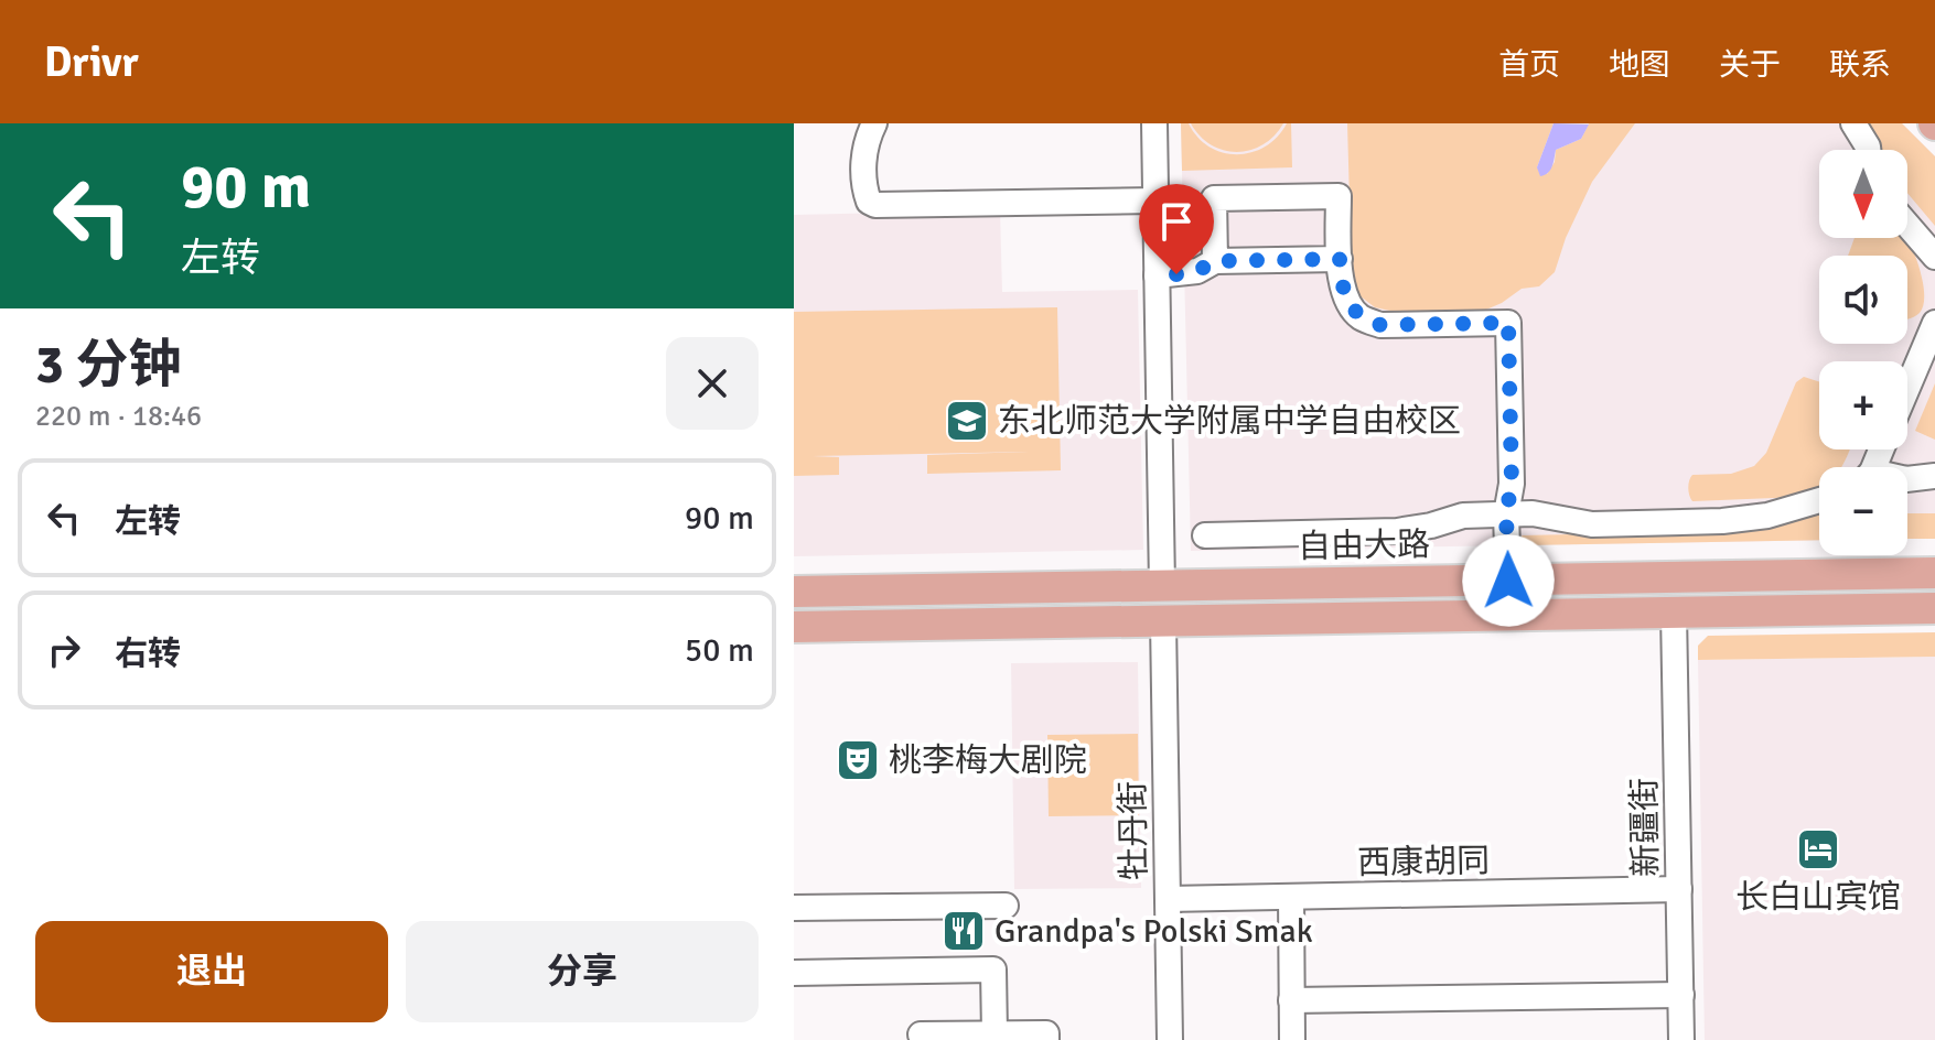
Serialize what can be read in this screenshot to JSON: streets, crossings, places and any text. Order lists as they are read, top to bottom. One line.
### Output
{"streets":{"main road":["自由大路"],"street":["新疆街","牡丹街","西康胡同"]},"crossings":[["新疆街","西康胡同"],["牡丹街","西康胡同"]],"places":{"school or university":["东北师范大学附属中学自由校区"],"theatre":["桃李梅大剧院"],"hotel":["长白山宾馆"],"restaurant":["Grandpa's Polski Smak"]},"north":"bottom","page":{"header":"Drivr","nav":["首页","地图","关于","联系"],"turn":["90 m","左转"],"map_buttons":["+","−"],"heading":["3 分钟","220 m · 18:46"],"list":[{"name":"左转","value":"90 m"},{"name":"右转","value":"50 m"}],"buttons":["退出","分享"]}}
